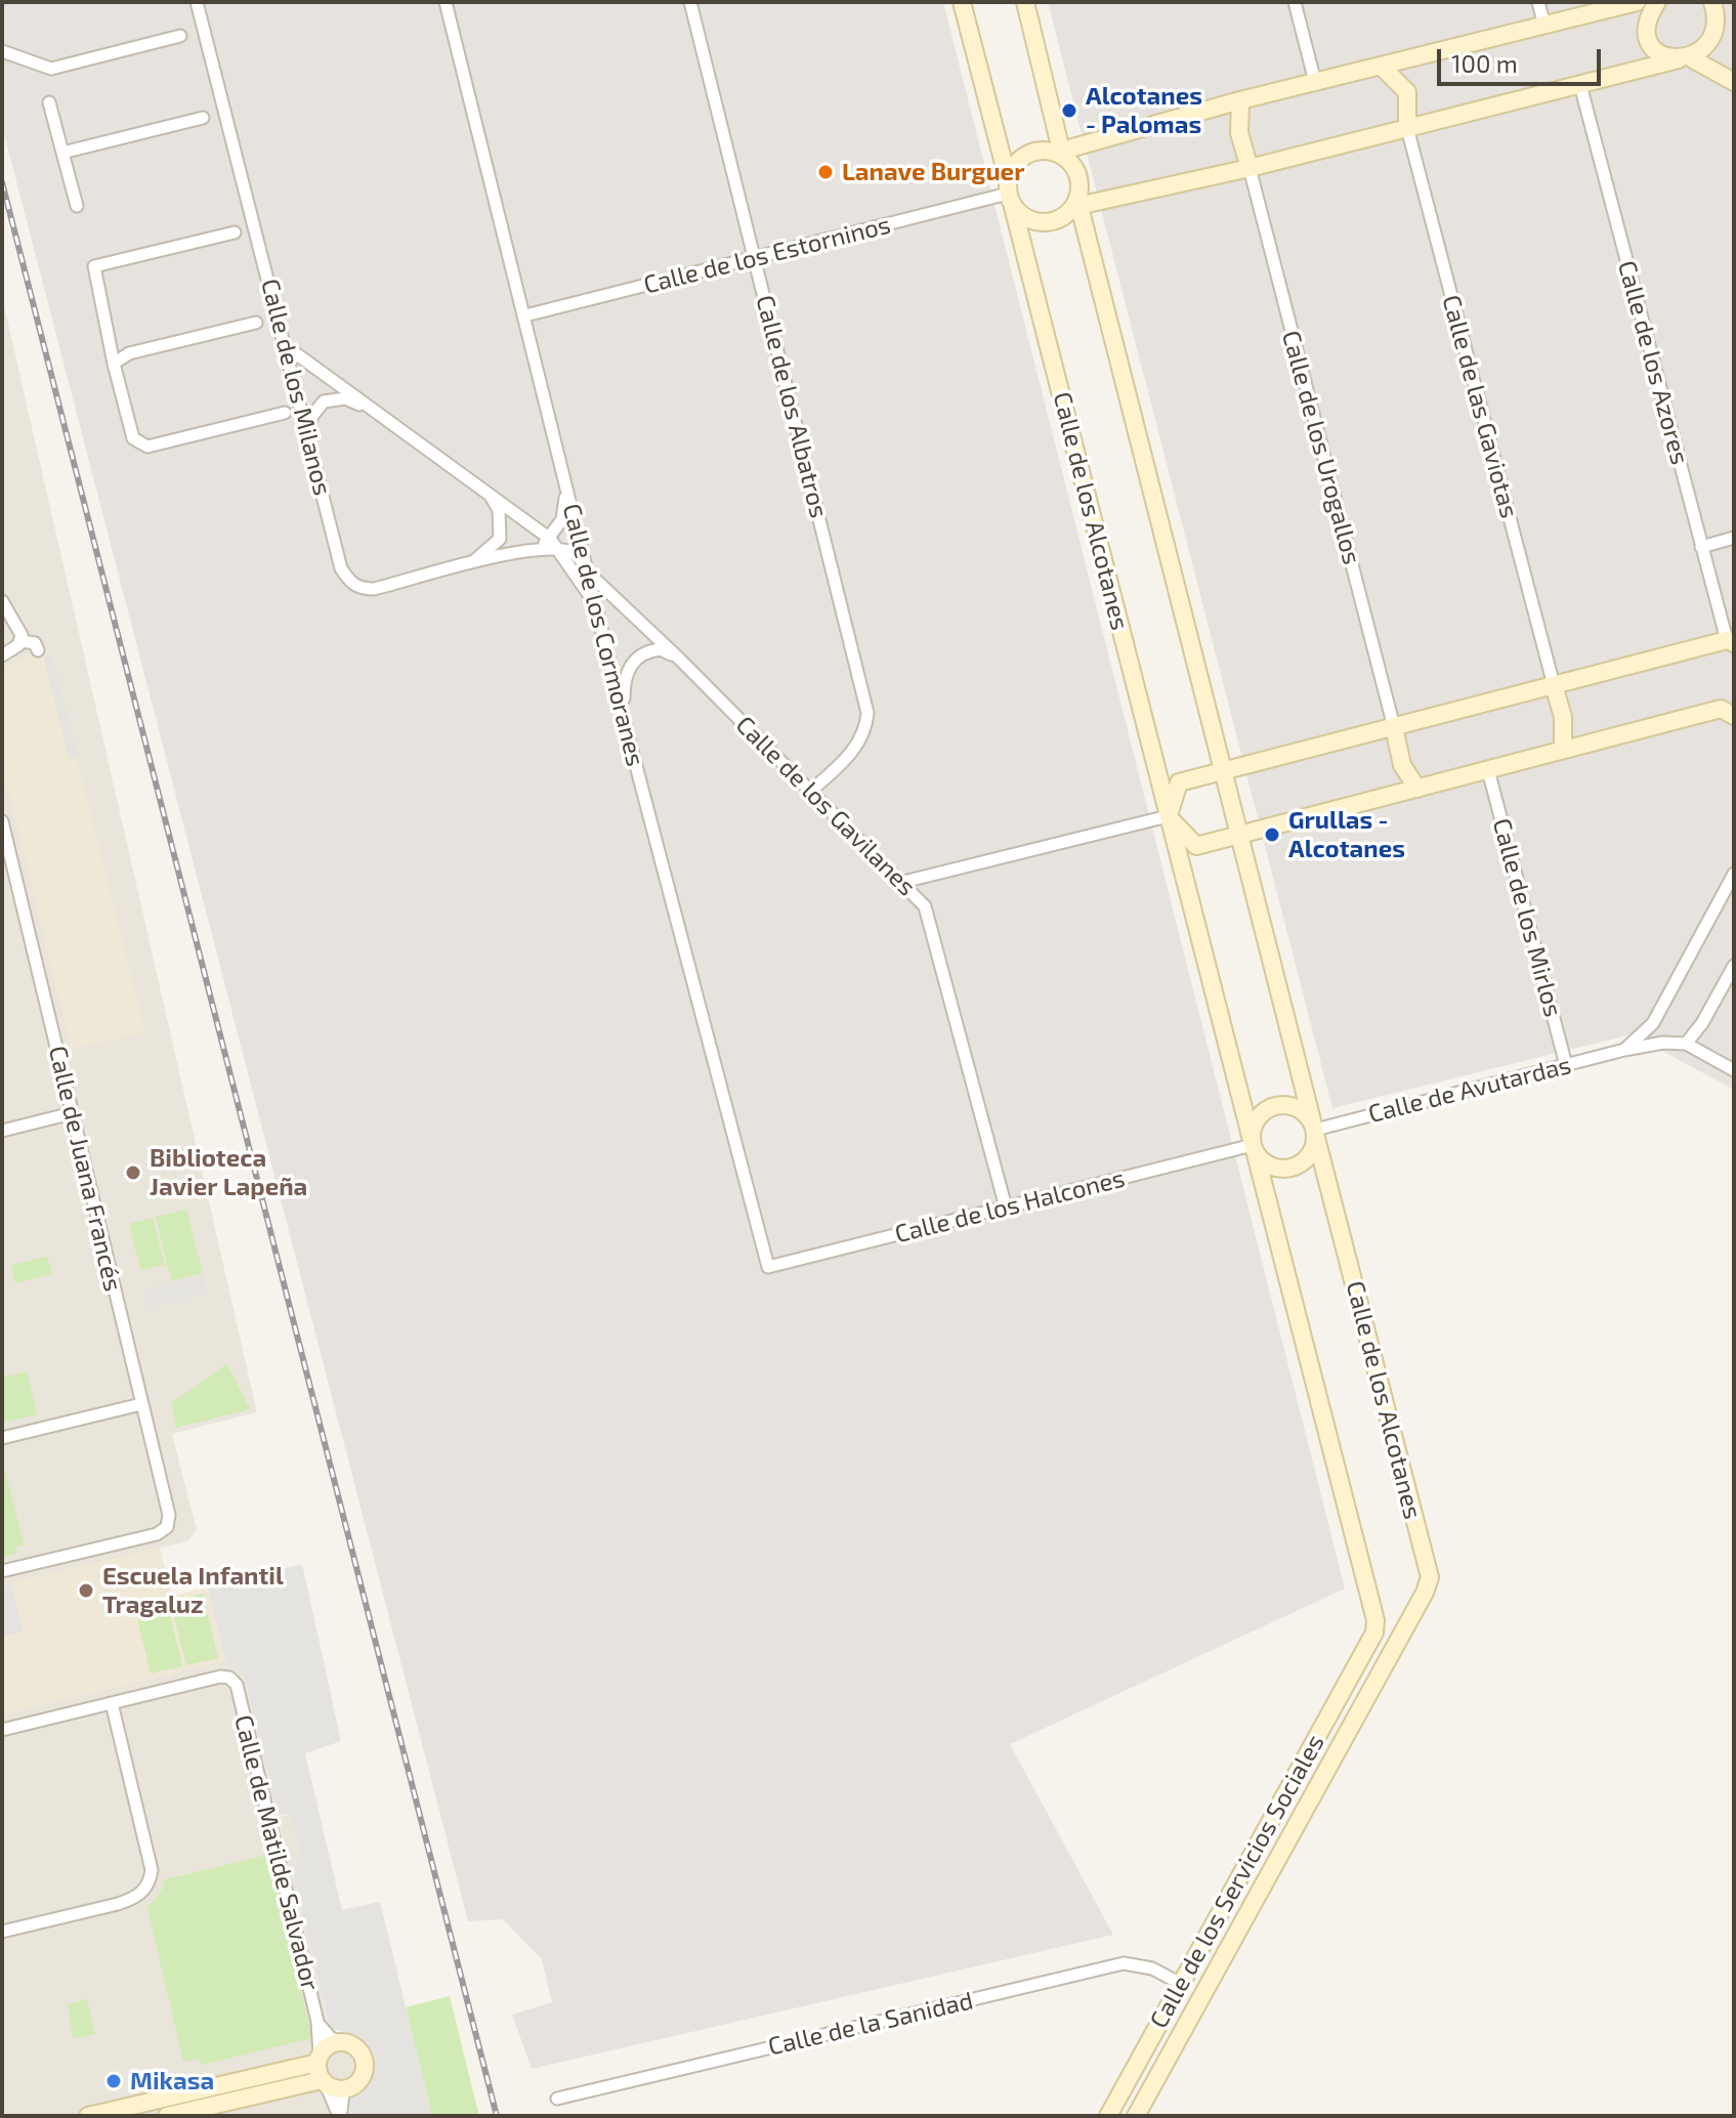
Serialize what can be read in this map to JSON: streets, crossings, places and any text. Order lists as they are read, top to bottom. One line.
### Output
{"streets":{"street":["Calle de los Estorninos","Calle de los Azores","Calle de los Milanos","Calle de los Albatros","Calle de las Gaviotas","Calle de los Urogallos","Calle de los Alcotanes","Calle de los Cormoranes","Calle de los Gavilanes","Calle de los Mirlos","Calle de Avutardas","Calle de Juana Francés","Calle de los Halcones","Calle de Matilde Salvador","Calle de los Servicios Sociales","Calle de la Sanidad"]},"crossings":[["Calle de los Estorninos","Calle de los Albatros"],["Calle de los Estorninos","Calle de los Alcotanes"],["Calle de los Estorninos","Calle de los Cormoranes"],["Calle de los Milanos","Calle de los Gavilanes"],["Calle de los Albatros","Calle de los Gavilanes"],["Calle de los Alcotanes","Calle de Avutardas"],["Calle de los Alcotanes","Calle de los Halcones"],["Calle de los Alcotanes","Calle de los Servicios Sociales"],["Calle de los Cormoranes","Calle de los Gavilanes"],["Calle de los Cormoranes","Calle de los Halcones"],["Calle de los Gavilanes","Calle de los Halcones"],["Calle de los Mirlos","Calle de Avutardas"],["Calle de Avutardas","Calle de los Halcones"],["Calle de los Servicios Sociales","Calle de la Sanidad"]],"places":["Alcotanes - Palomas","Lanave Burguer","Grullas - Alcotanes","Biblioteca Javier Lapeña","Escuela Infantil Tragaluz","Mikasa"],"scale_bar":"100 m"}
